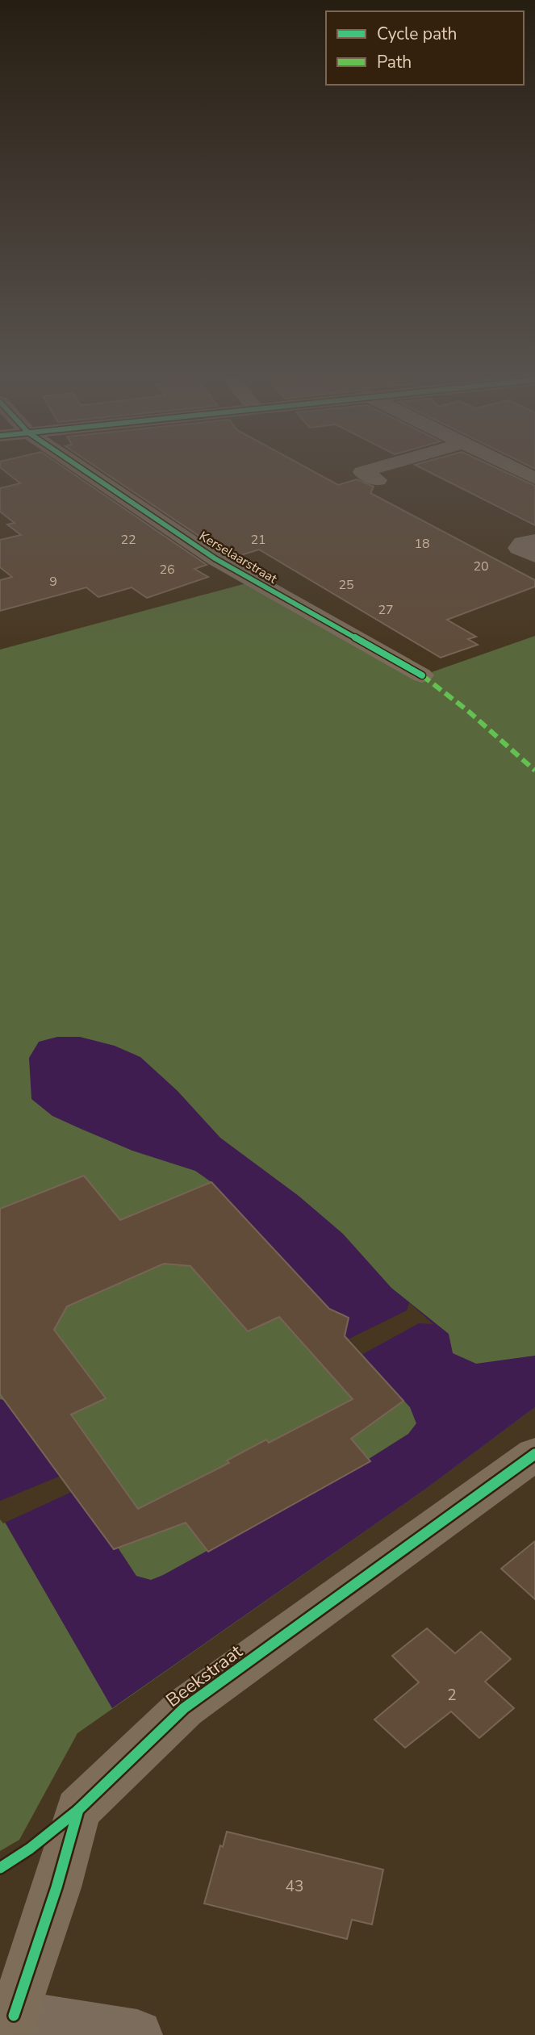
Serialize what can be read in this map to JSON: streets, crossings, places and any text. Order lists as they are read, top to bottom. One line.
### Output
{"streets":{"street":["Kerselaarstraat","Beekstraat"]},"house_numbers":["22","21","18","20","26","9","25","27","2","43"],"legend":["Cycle path","Path"]}
